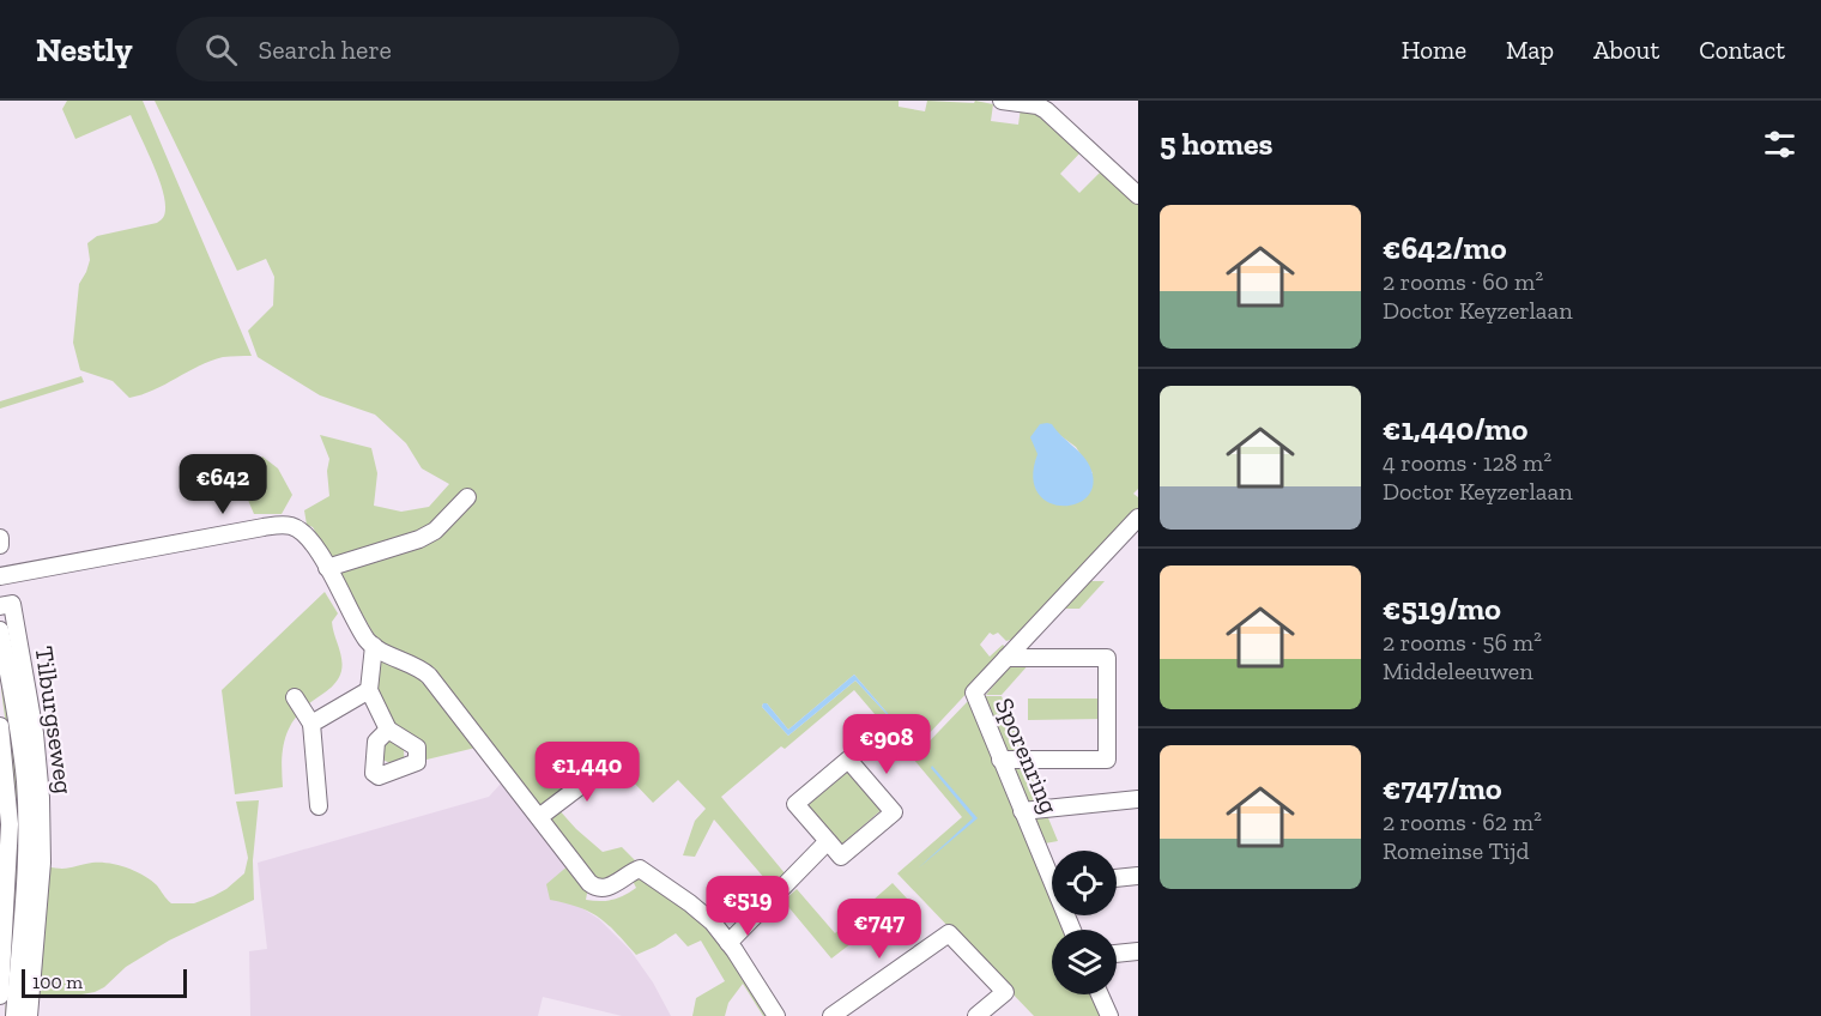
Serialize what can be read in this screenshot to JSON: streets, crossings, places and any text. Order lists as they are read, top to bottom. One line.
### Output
{"streets":{"street":["Tilburgseweg","Sporenring"]},"scale_bar":"100 m","page":{"header":"Nestly","search":"Search here","nav":["Home","Map","About","Contact"],"heading":"5 homes","list":[{"name":"€642/mo","note":"2 rooms · 60 m² · Doctor Keyzerlaan"},{"name":"€1,440/mo","note":"4 rooms · 128 m² · Doctor Keyzerlaan"},{"name":"€519/mo","note":"2 rooms · 56 m² · Middeleeuwen"},{"name":"€747/mo","note":"2 rooms · 62 m² · Romeinse Tijd"}],"price":["€642","€908","€1,440","€519","€747"],"scale":"100 m"}}
